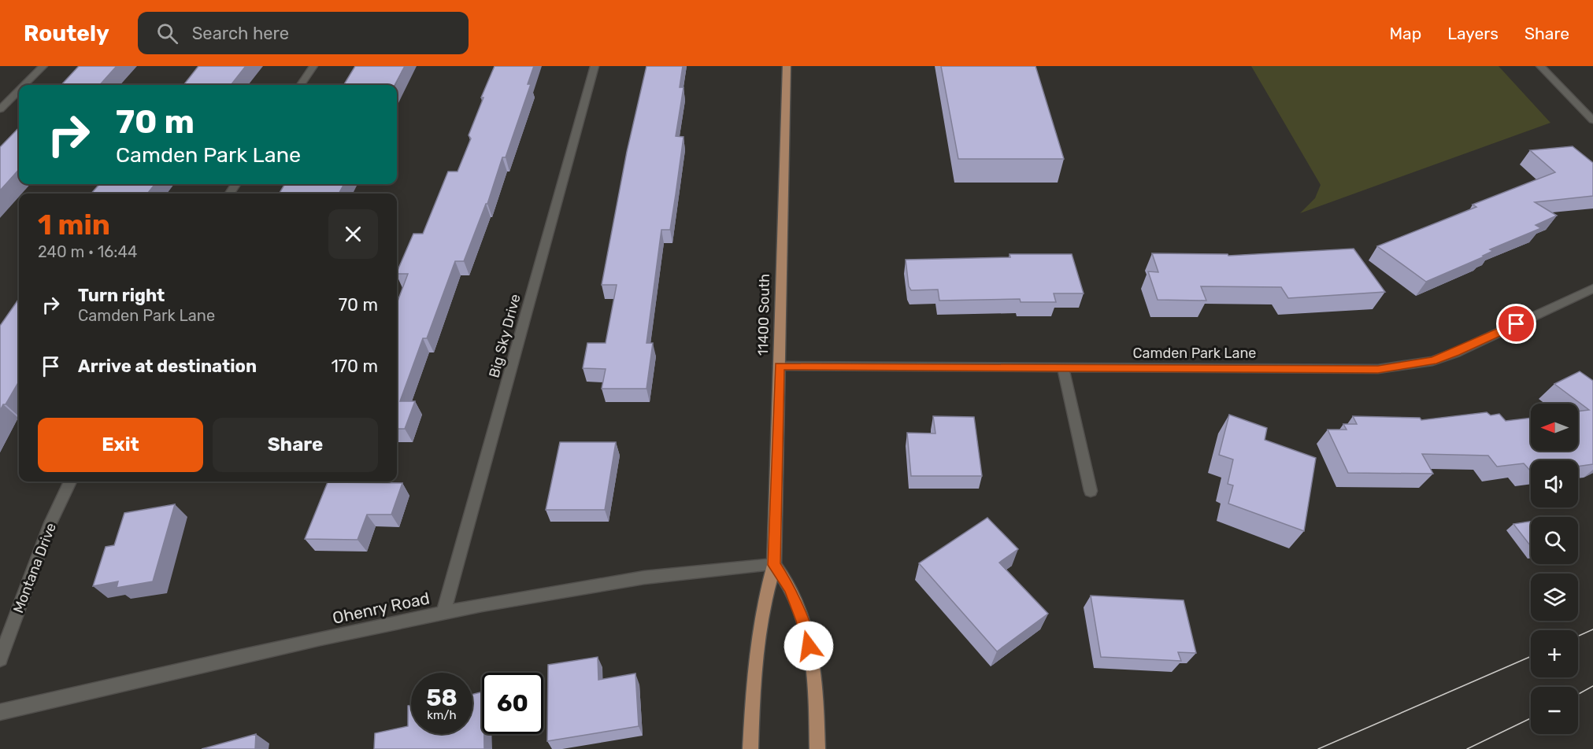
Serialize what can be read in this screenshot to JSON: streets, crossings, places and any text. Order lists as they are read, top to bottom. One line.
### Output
{"streets":{"main road":["11400 South"],"street":["Big Sky Drive","Camden Park Lane","Montana Drive","Ohenry Road"]},"crossings":[["11400 South","Camden Park Lane"],["11400 South","Ohenry Road"],["Big Sky Drive","Ohenry Road"]],"north":"left","page":{"header":"Routely","search":"Search here","nav":["Map","Layers","Share"],"turn":["70 m","Camden Park Lane"],"heading":["1 min","240 m · 16:44"],"list":[{"name":"Turn right","note":"Camden Park Lane","value":"70 m"},{"name":"Arrive at destination","value":"170 m"}],"map_buttons":["+","−"],"buttons":["Exit","Share"],"speed":"58 km/h","limit":"60"}}
